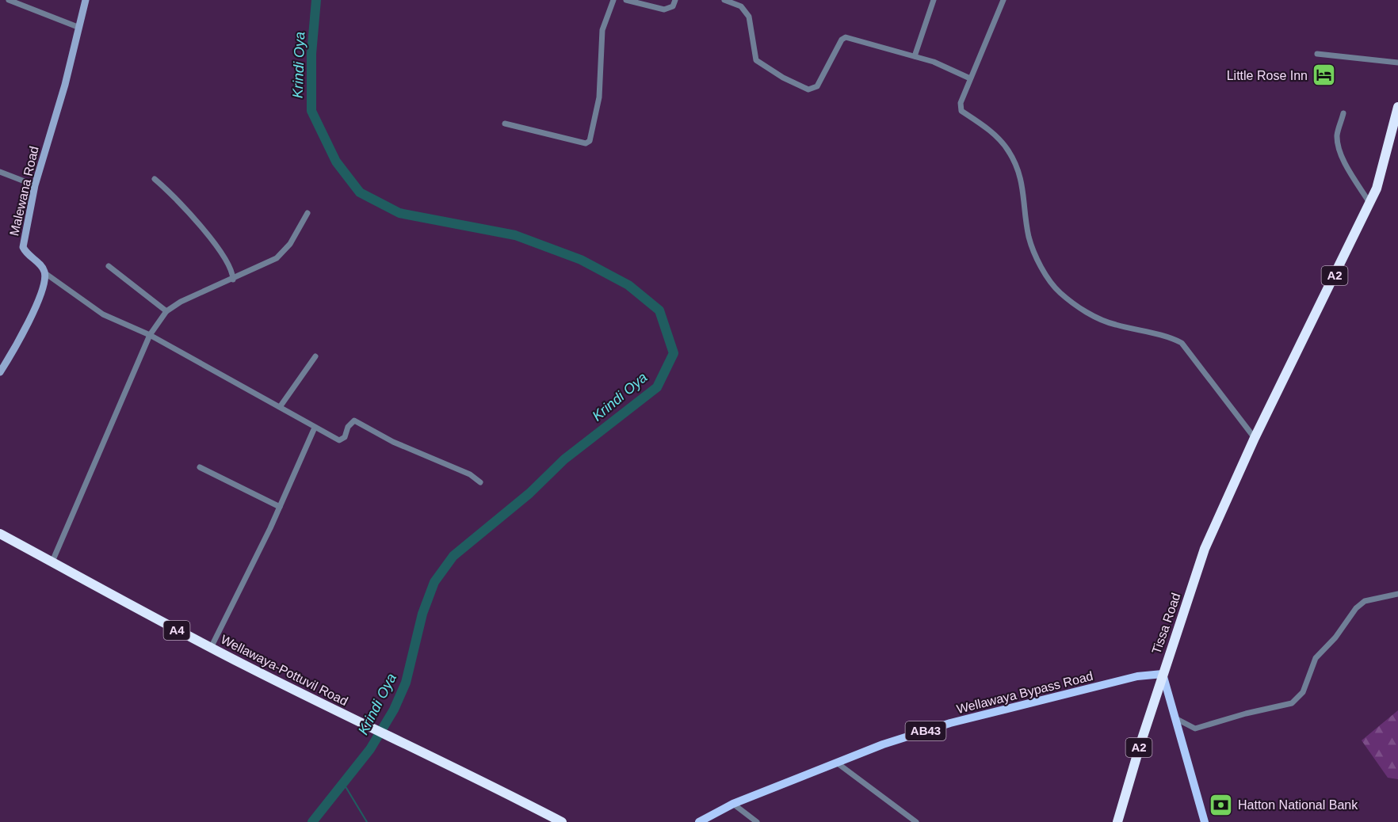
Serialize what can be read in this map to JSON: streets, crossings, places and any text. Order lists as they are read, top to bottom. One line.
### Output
{"streets":{"highway":["A2","Tissa Road","A4","Wellawaya-Pottuvil Road"],"main road":["Wellawaya Bypass Road","AB43"],"street":["Malewana Road"]},"crossings":[["A2","Tissa Road"],["Tissa Road","Wellawaya Bypass Road"]],"water":["Krindi Oya"],"places":{"hotel":["Little Rose Inn"],"bank":["Hatton National Bank"]}}
